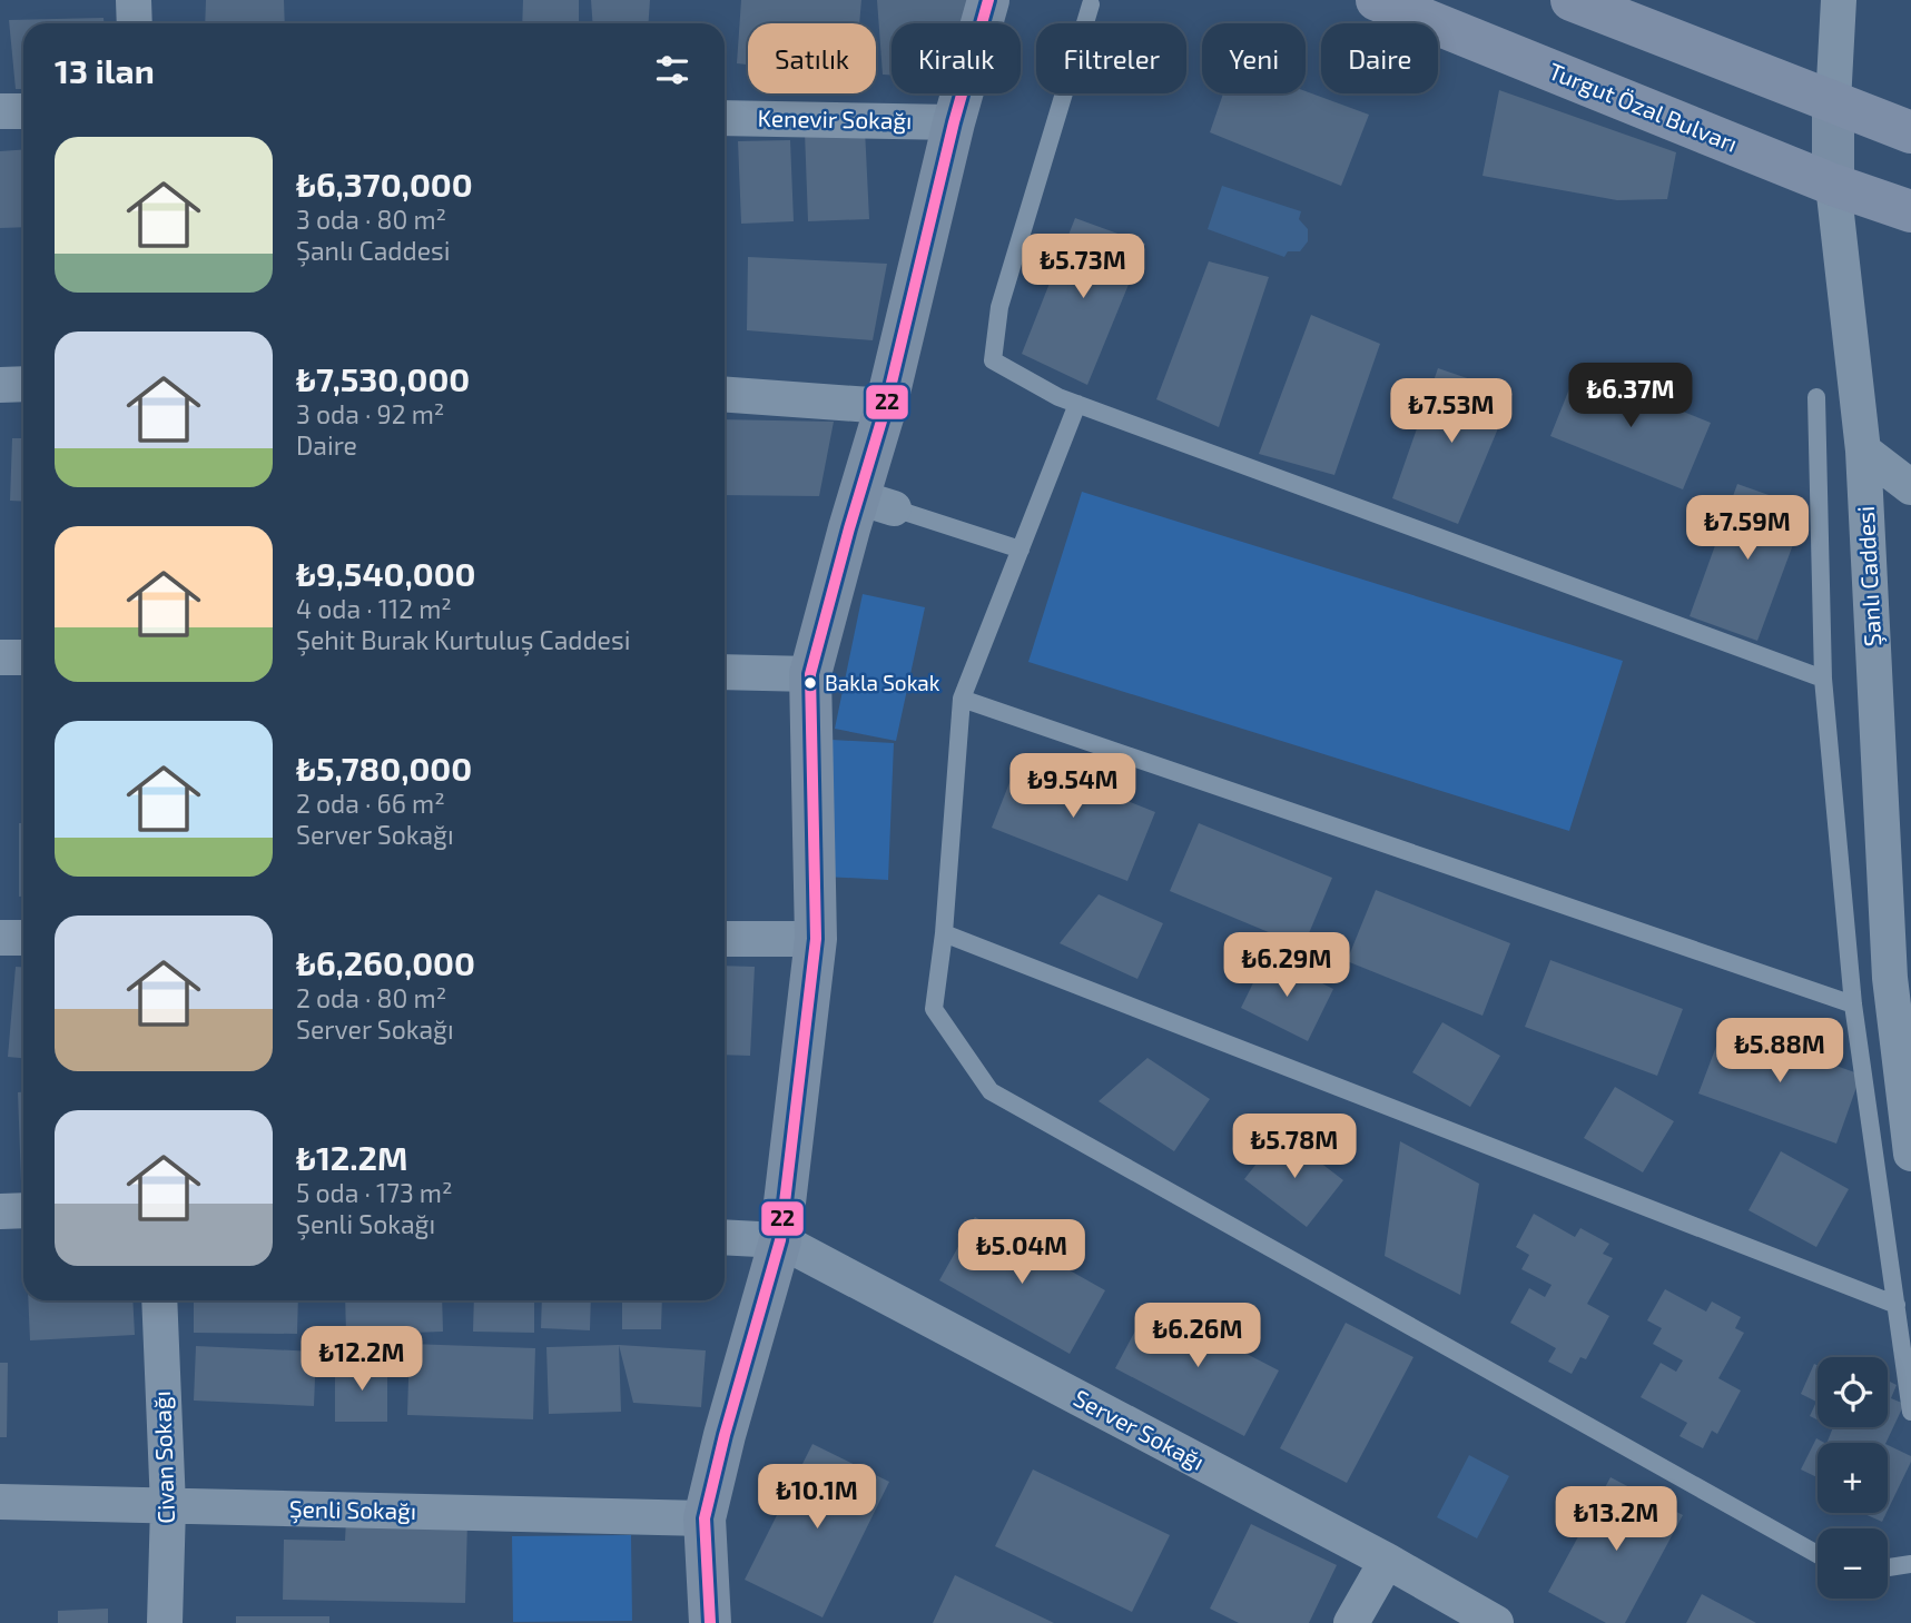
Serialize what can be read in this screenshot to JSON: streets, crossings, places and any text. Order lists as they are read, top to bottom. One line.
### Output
{"streets":{"main road":["Turgut Özal Bulvarı"],"street":["Kenevir Sokağı","Şanlı Caddesi","Server Sokağı","Civan Sokağı","Şenli Sokağı"]},"crossings":[["Turgut Özal Bulvarı","Şanlı Caddesi"],["Civan Sokağı","Şenli Sokağı"]],"places":["Bakla Sokak"],"lines":["transit line 22"],"page":{"chip":["Satılık","Kiralık","Filtreler","Yeni","Daire"],"heading":"13 ilan","list":[{"name":"₺6,370,000","note":"3 oda · 80 m² · Şanlı Caddesi"},{"name":"₺7,530,000","note":"3 oda · 92 m² · Daire"},{"name":"₺9,540,000","note":"4 oda · 112 m² · Şehit Burak Kurtuluş Caddesi"},{"name":"₺5,780,000","note":"2 oda · 66 m² · Server Sokağı"},{"name":"₺6,260,000","note":"2 oda · 80 m² · Server Sokağı"},{"name":"₺12.2M","note":"5 oda · 173 m² · Şenli Sokağı"}],"price":["₺5.73M","₺6.37M","₺7.53M","₺7.59M","₺9.54M","₺6.29M","₺5.88M","₺5.78M","₺5.04M","₺6.26M","₺12.2M","₺10.1M","₺13.2M"],"map_buttons":["+","−"]}}
